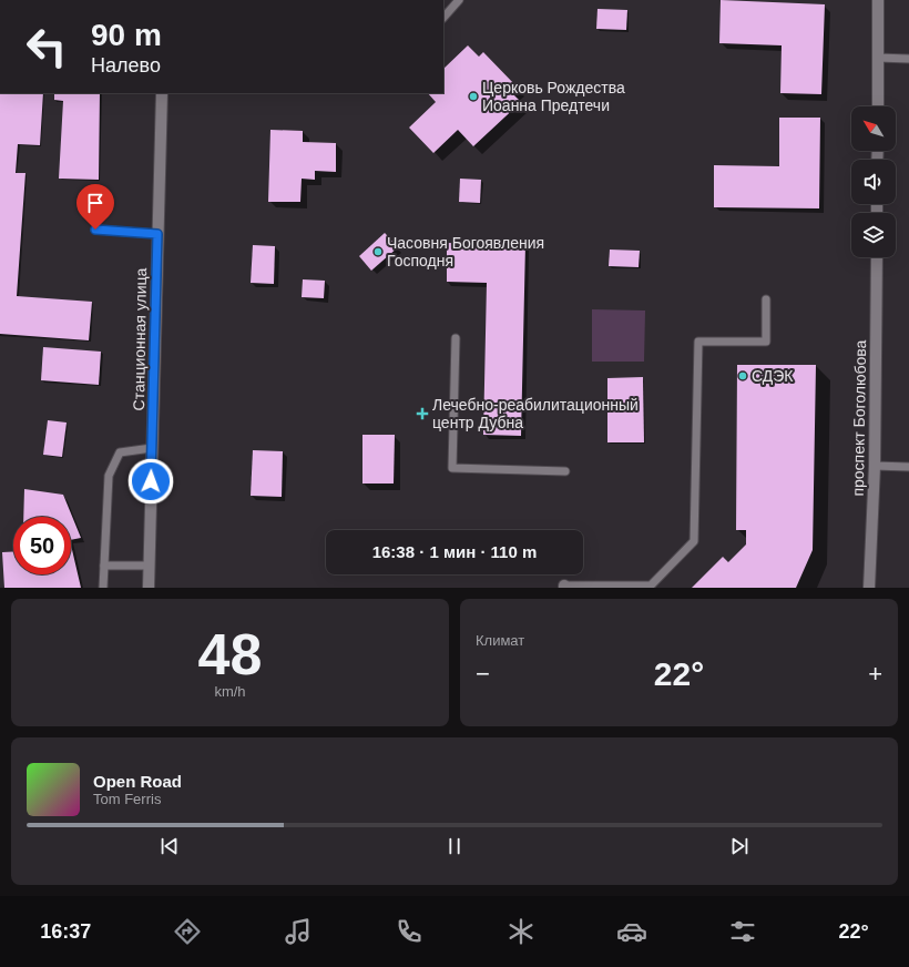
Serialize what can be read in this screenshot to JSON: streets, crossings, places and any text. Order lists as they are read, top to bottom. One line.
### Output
{"streets":{"main road":["Станционная улица","проспект Боголюбова"]},"places":{"other":["Церковь Рождества Иоанна Предтечи","Часовня Богоявления Господня","СДЭК"],"health":["Лечебно-реабилитационный центр Дубна"]},"north":"top left","page":{"turn":["90 m","Налево"],"limit":"50","trip":"16:38 · 1 мин · 110 m","tile":[["48","km/h"],"Климат"],"heat":["−","22°","+"],"song":["Open Road","Tom Ferris"],"tabs":["16:37","22°"]}}
